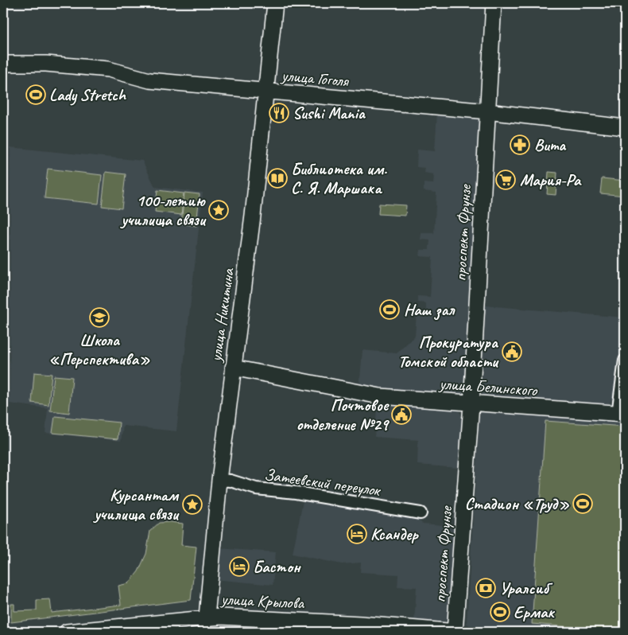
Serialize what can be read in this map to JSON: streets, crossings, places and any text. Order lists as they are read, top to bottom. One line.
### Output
{"streets":{"street":["улица Гоголя","проспект Фрунзе","улица Никитина","улица Белинского","Затеевский переулок","улица Крылова"]},"crossings":[["улица Гоголя","проспект Фрунзе"],["улица Гоголя","улица Никитина"],["проспект Фрунзе","улица Белинского"],["проспект Фрунзе","улица Крылова"],["улица Никитина","улица Белинского"],["улица Никитина","Затеевский переулок"],["улица Никитина","улица Крылова"]],"places":{"sports":["Lady Stretch","Наш зал","Стадион «Труд»","Ермак"],"restaurant":["Sushi Mania"],"pharmacy":["Вита"],"library":["Библиотека им. С. Я. Маршака"],"supermarket":["Мария-Ра"],"place":["100-летию училища связи","Курсантам училища связи"],"school or university":["Школа «Перспектива»"],"public building":["Прокуратура Томской области","Почтовое отделение №29"],"hotel":["Ксандер","Бастон"],"bank":["Уралсиб"]}}
